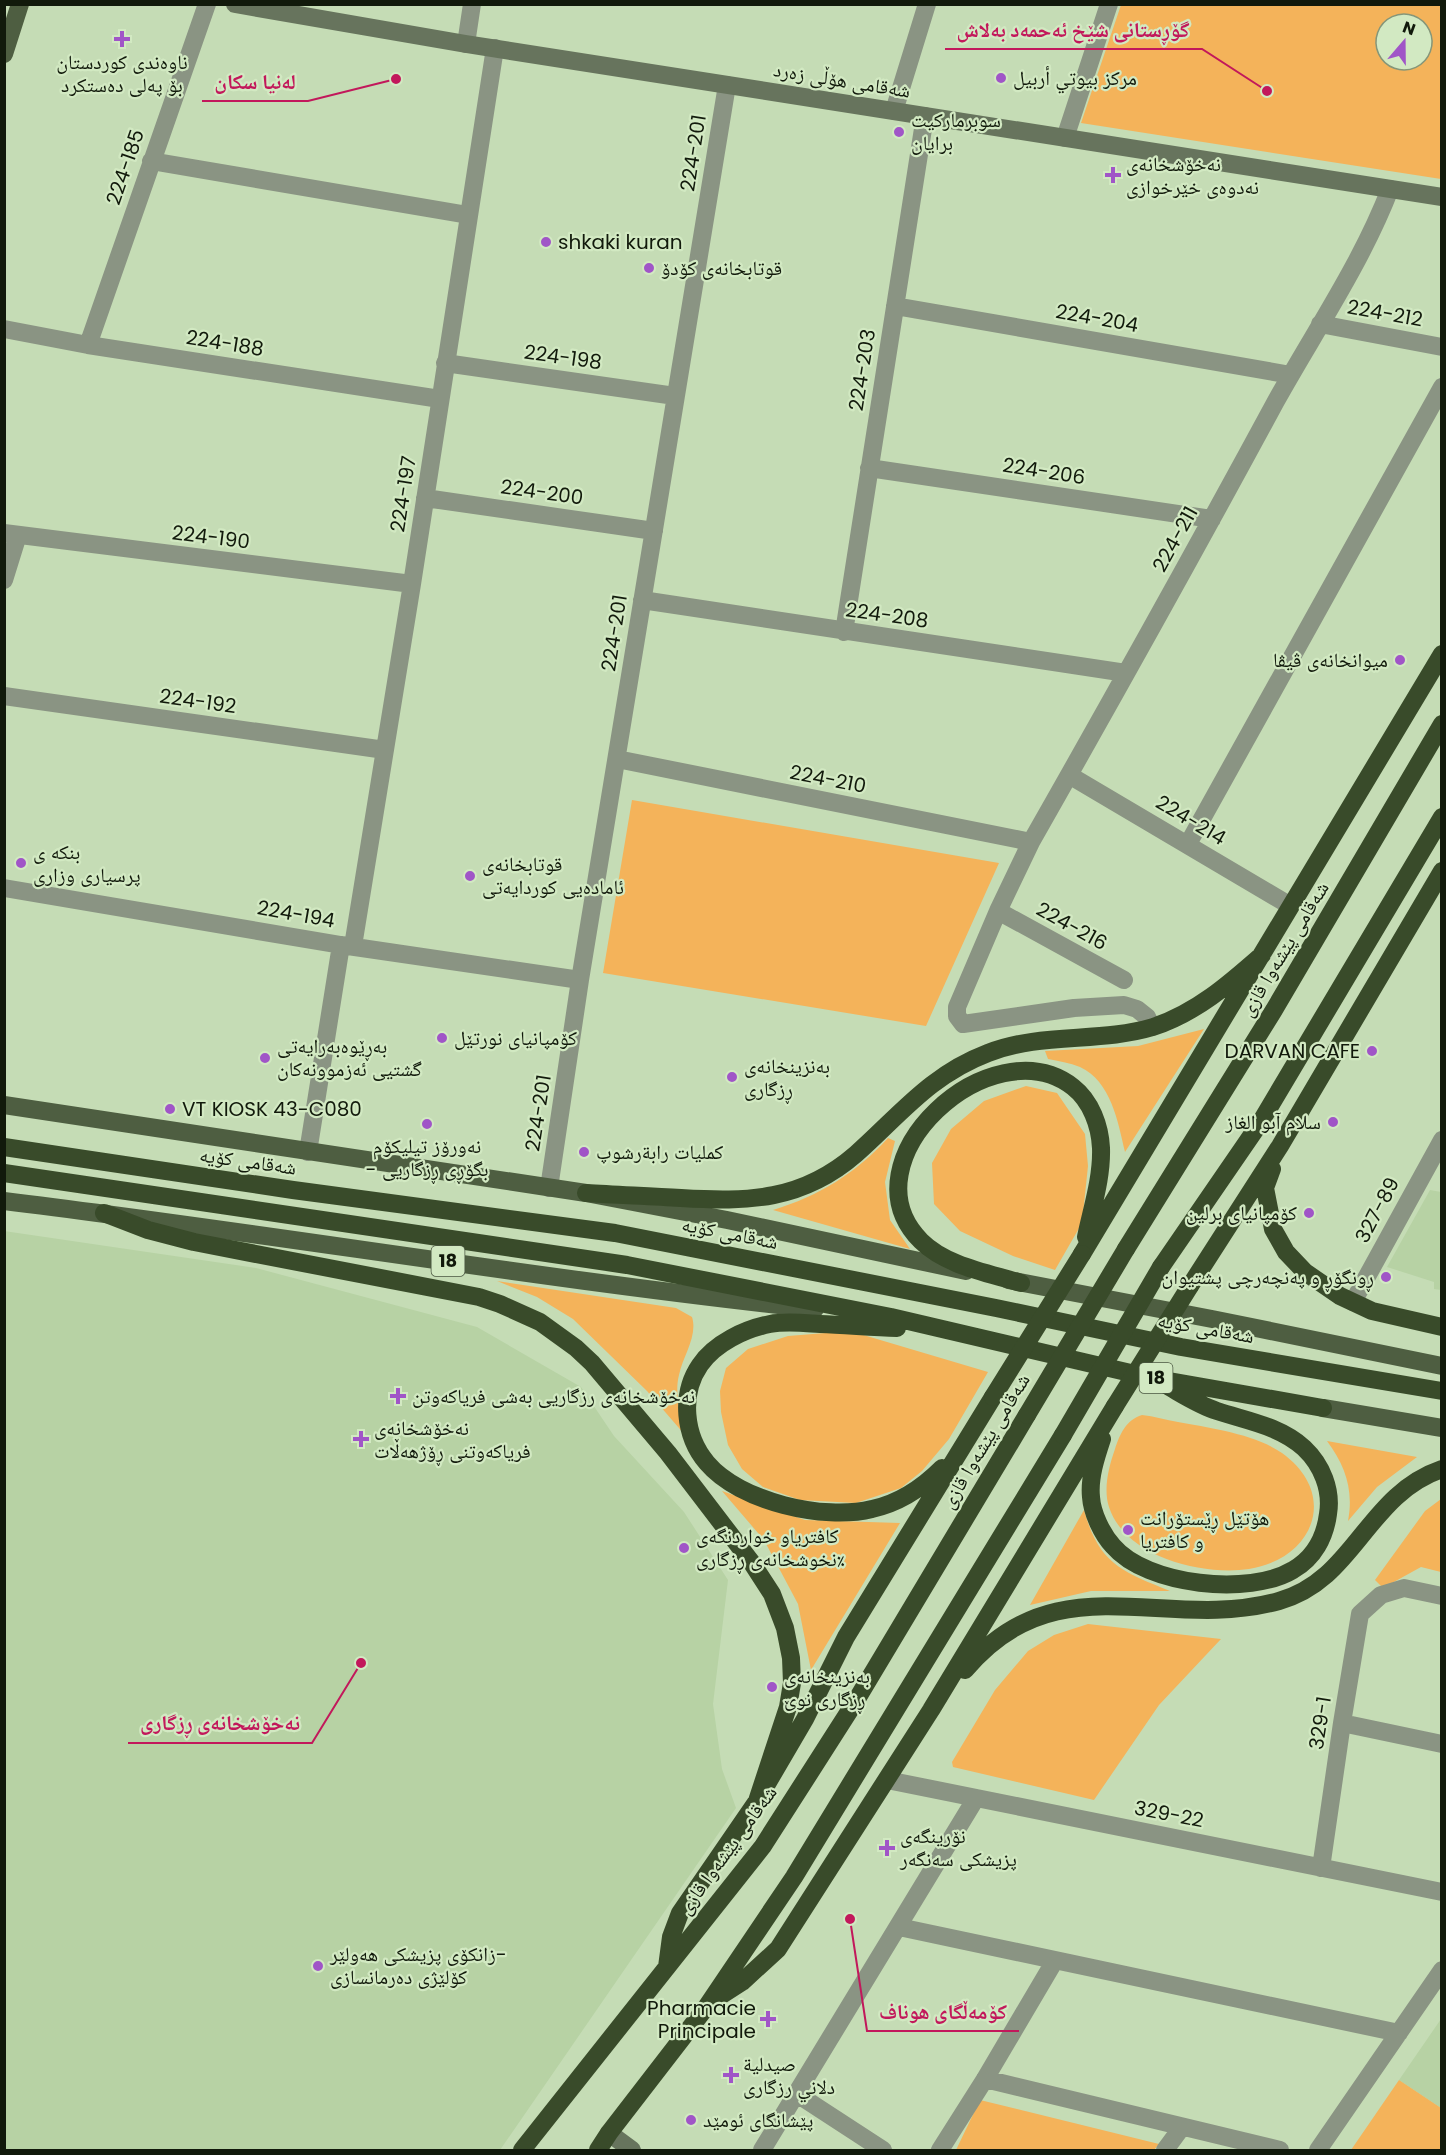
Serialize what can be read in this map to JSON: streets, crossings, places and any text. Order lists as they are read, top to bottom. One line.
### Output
{"streets":{"highway":["شەقامی پێشەوا قازی","شەقامی کۆیە","18"],"street":["شەقامی هۆڵی زەرد","224-201","224-185","224-212","224-204","224-188","224-198","224-203","224-206","224-200","224-197","224-190","224-211","224-208","224-192","224-210","224-214","224-194","224-216","327-89","329-1","329-22"]},"crossings":[["شەقامی هۆڵی زەرد","224-201"],["شەقامی هۆڵی زەرد","224-203"],["شەقامی هۆڵی زەرد","224-197"],["شەقامی هۆڵی زەرد","224-211"],["224-201","224-198"],["224-201","224-200"],["224-201","224-208"],["224-201","224-210"],["224-201","224-194"],["224-201","شەقامی کۆیە"],["224-185","224-188"],["224-212","224-211"],["224-204","224-203"],["224-204","224-211"],["224-188","224-197"],["224-198","224-197"],["224-203","224-206"],["224-203","224-208"],["224-206","224-211"],["224-200","224-197"],["224-197","224-190"],["224-197","224-192"],["224-197","224-194"],["224-197","شەقامی کۆیە"],["224-211","224-208"],["224-211","224-210"],["224-211","224-214"],["224-211","224-216"],["329-1","329-22"]],"places":{"health":["ناوەندی کوردستان بۆ پەلی دەستکرد","نەخۆشخانەی نەدوەی خێرخوازی","نەخۆشخانەی رزگاریی بەشی فریاکەوتن","نەخۆشخانەی فریاکەوتنی ڕۆژهەڵات","نۆرینگەی پزیشکی سەنگەر","Pharmacie Principale","صيدلية دلاني رزگاری"],"other":["مركز بيوتي أربيل","لەنیا سکان","گۆڕستانی شێخ ئەحمەد بەلاش","سوبرماركيت برايان","shkaki kuran","قوتابخانەی کۆدۆ","میوانخانەی ڤیڤا","بنكه ى پرسيارى وزارى","قوتابخانەی ئامادەیی کوردایەتی","كۆمپانیای نورتێل","DARVAN CAFE","بەڕێوەبەرایەتی گشتیی ئەزموونەکان","بەنزینخانەی ڕزگاری","VT KIOSK 43-C080","سلام آبو الغاز","نەورۆز تیلیکۆم - بگۆڕی ڕزگاریی","کملیات رابةرشوپ","کۆمپانیای برلین","ڕونگۆڕ و پەنچەرچی پشتیوان","هۆتێل ڕێستۆرانت و کافتریا","كافتریاو خواردنگەی نخوشخانەی ڕزگاری٪","نەخۆشخانەی ڕزگاری","بەنزینخانەی ڕزگاری نوێ","کۆمەڵگای هوناف","زانکۆی پزیشکی هەولێر- کۆلێژی دەرمانسازی","پێشانگای ئومێد"]},"north":"top"}
